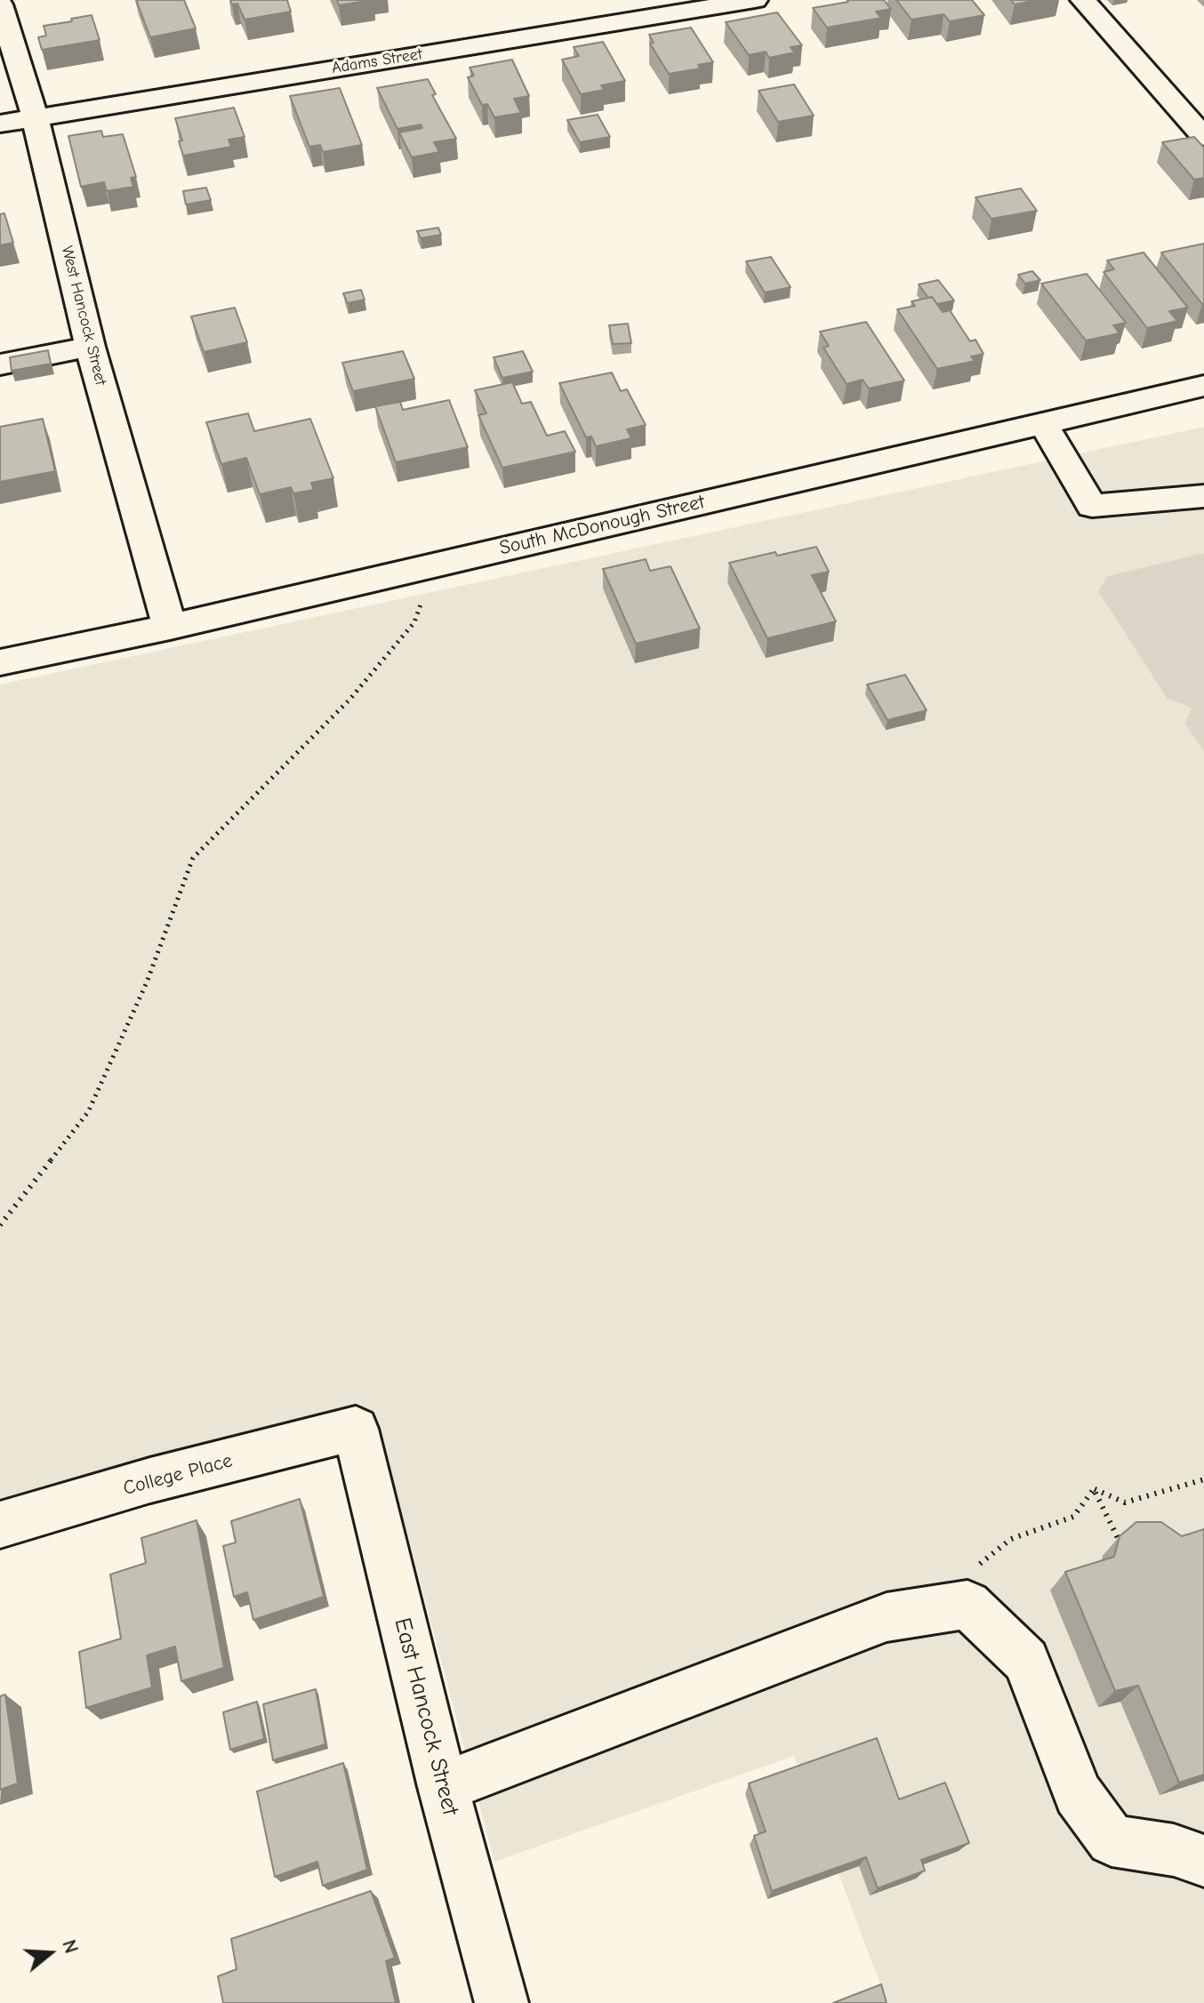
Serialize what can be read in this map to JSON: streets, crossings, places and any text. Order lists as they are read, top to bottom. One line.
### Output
{"streets":{"street":["Adams Street","West Hancock Street","South McDonough Street","College Place","East Hancock Street"]},"crossings":[["Adams Street","West Hancock Street"],["West Hancock Street","South McDonough Street"],["College Place","East Hancock Street"]],"north":"right"}
